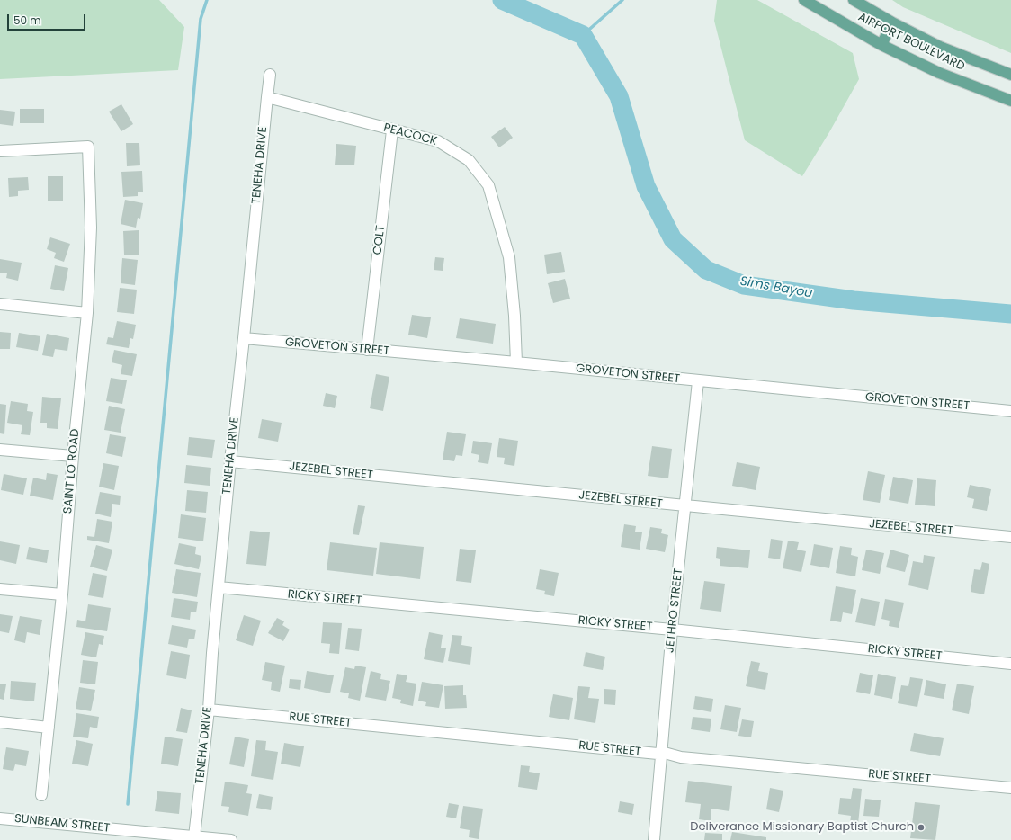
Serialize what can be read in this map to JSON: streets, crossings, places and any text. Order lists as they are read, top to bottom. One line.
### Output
{"streets":{"main road":["AIRPORT BOULEVARD"],"street":["PEACOCK","TENEHA DRIVE","COLT","GROVETON STREET","SAINT LO ROAD","JEZEBEL STREET","RICKY STREET","JETHRO STREET","RUE STREET","SUNBEAM STREET"]},"crossings":[["PEACOCK","TENEHA DRIVE"],["PEACOCK","COLT"],["PEACOCK","GROVETON STREET"],["TENEHA DRIVE","GROVETON STREET"],["TENEHA DRIVE","JEZEBEL STREET"],["TENEHA DRIVE","RICKY STREET"],["TENEHA DRIVE","RUE STREET"],["TENEHA DRIVE","SUNBEAM STREET"],["COLT","GROVETON STREET"],["GROVETON STREET","JETHRO STREET"],["JEZEBEL STREET","JETHRO STREET"],["RICKY STREET","JETHRO STREET"],["JETHRO STREET","RUE STREET"]],"water":["Sims Bayou"],"places":["Deliverance Missionary Baptist Church"],"scale_bar":"50 m"}
